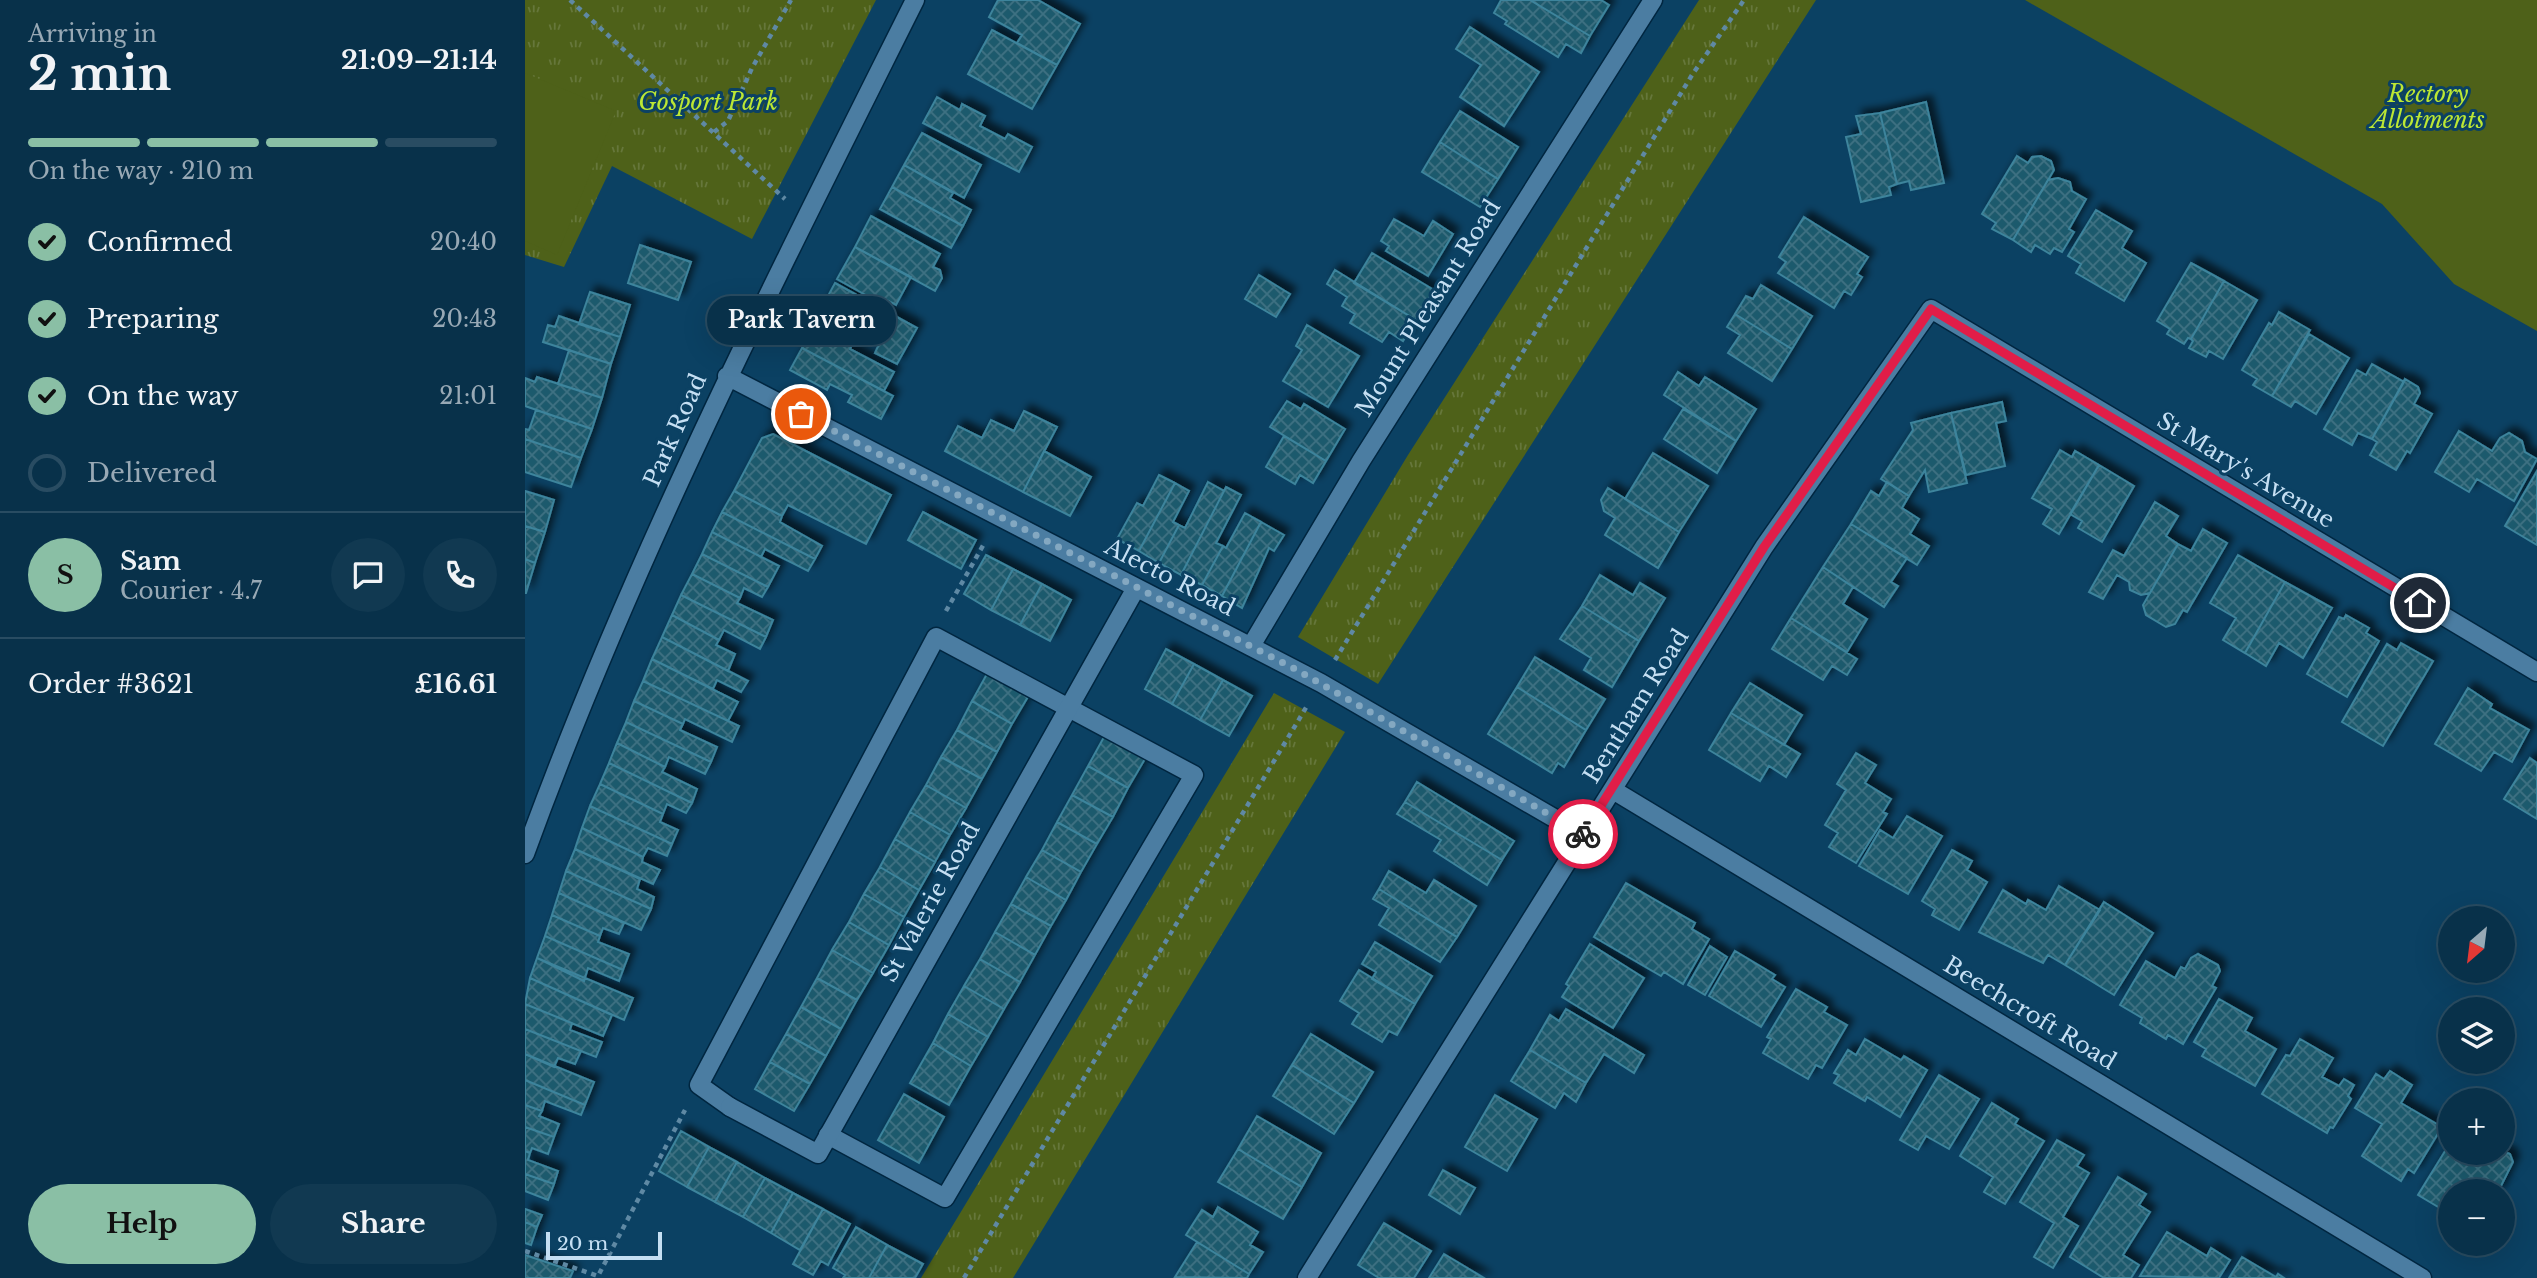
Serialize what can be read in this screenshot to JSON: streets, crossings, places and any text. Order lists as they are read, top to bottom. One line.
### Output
{"streets":{"street":["Mount Pleasant Road","Park Road","St Mary's Avenue","Alecto Road","Bentham Road","St Valerie Road","Beechcroft Road"]},"crossings":[["Mount Pleasant Road","Alecto Road"],["Park Road","Alecto Road"],["St Mary's Avenue","Bentham Road"],["Alecto Road","Bentham Road"],["Alecto Road","St Valerie Road"],["Bentham Road","Beechcroft Road"]],"parks":["Rectory Allotments","Gosport Park"],"places":["Park Tavern"],"scale_bar":"20 m","north":"bottom left","page":{"heading":["2 min","Arriving in","21:09–21:14"],"panel":["Sam","Courier · 4.7","Order #3621","£16.61"],"bar":"On the way · 210 m","list":[["Confirmed","20:40"],["Preparing","20:43"],["On the way","21:01"],"Delivered"],"bubble":"Park Tavern","round":"S","map_buttons":["+","−"],"buttons":["Help","Share"],"scale":"20 m"}}
